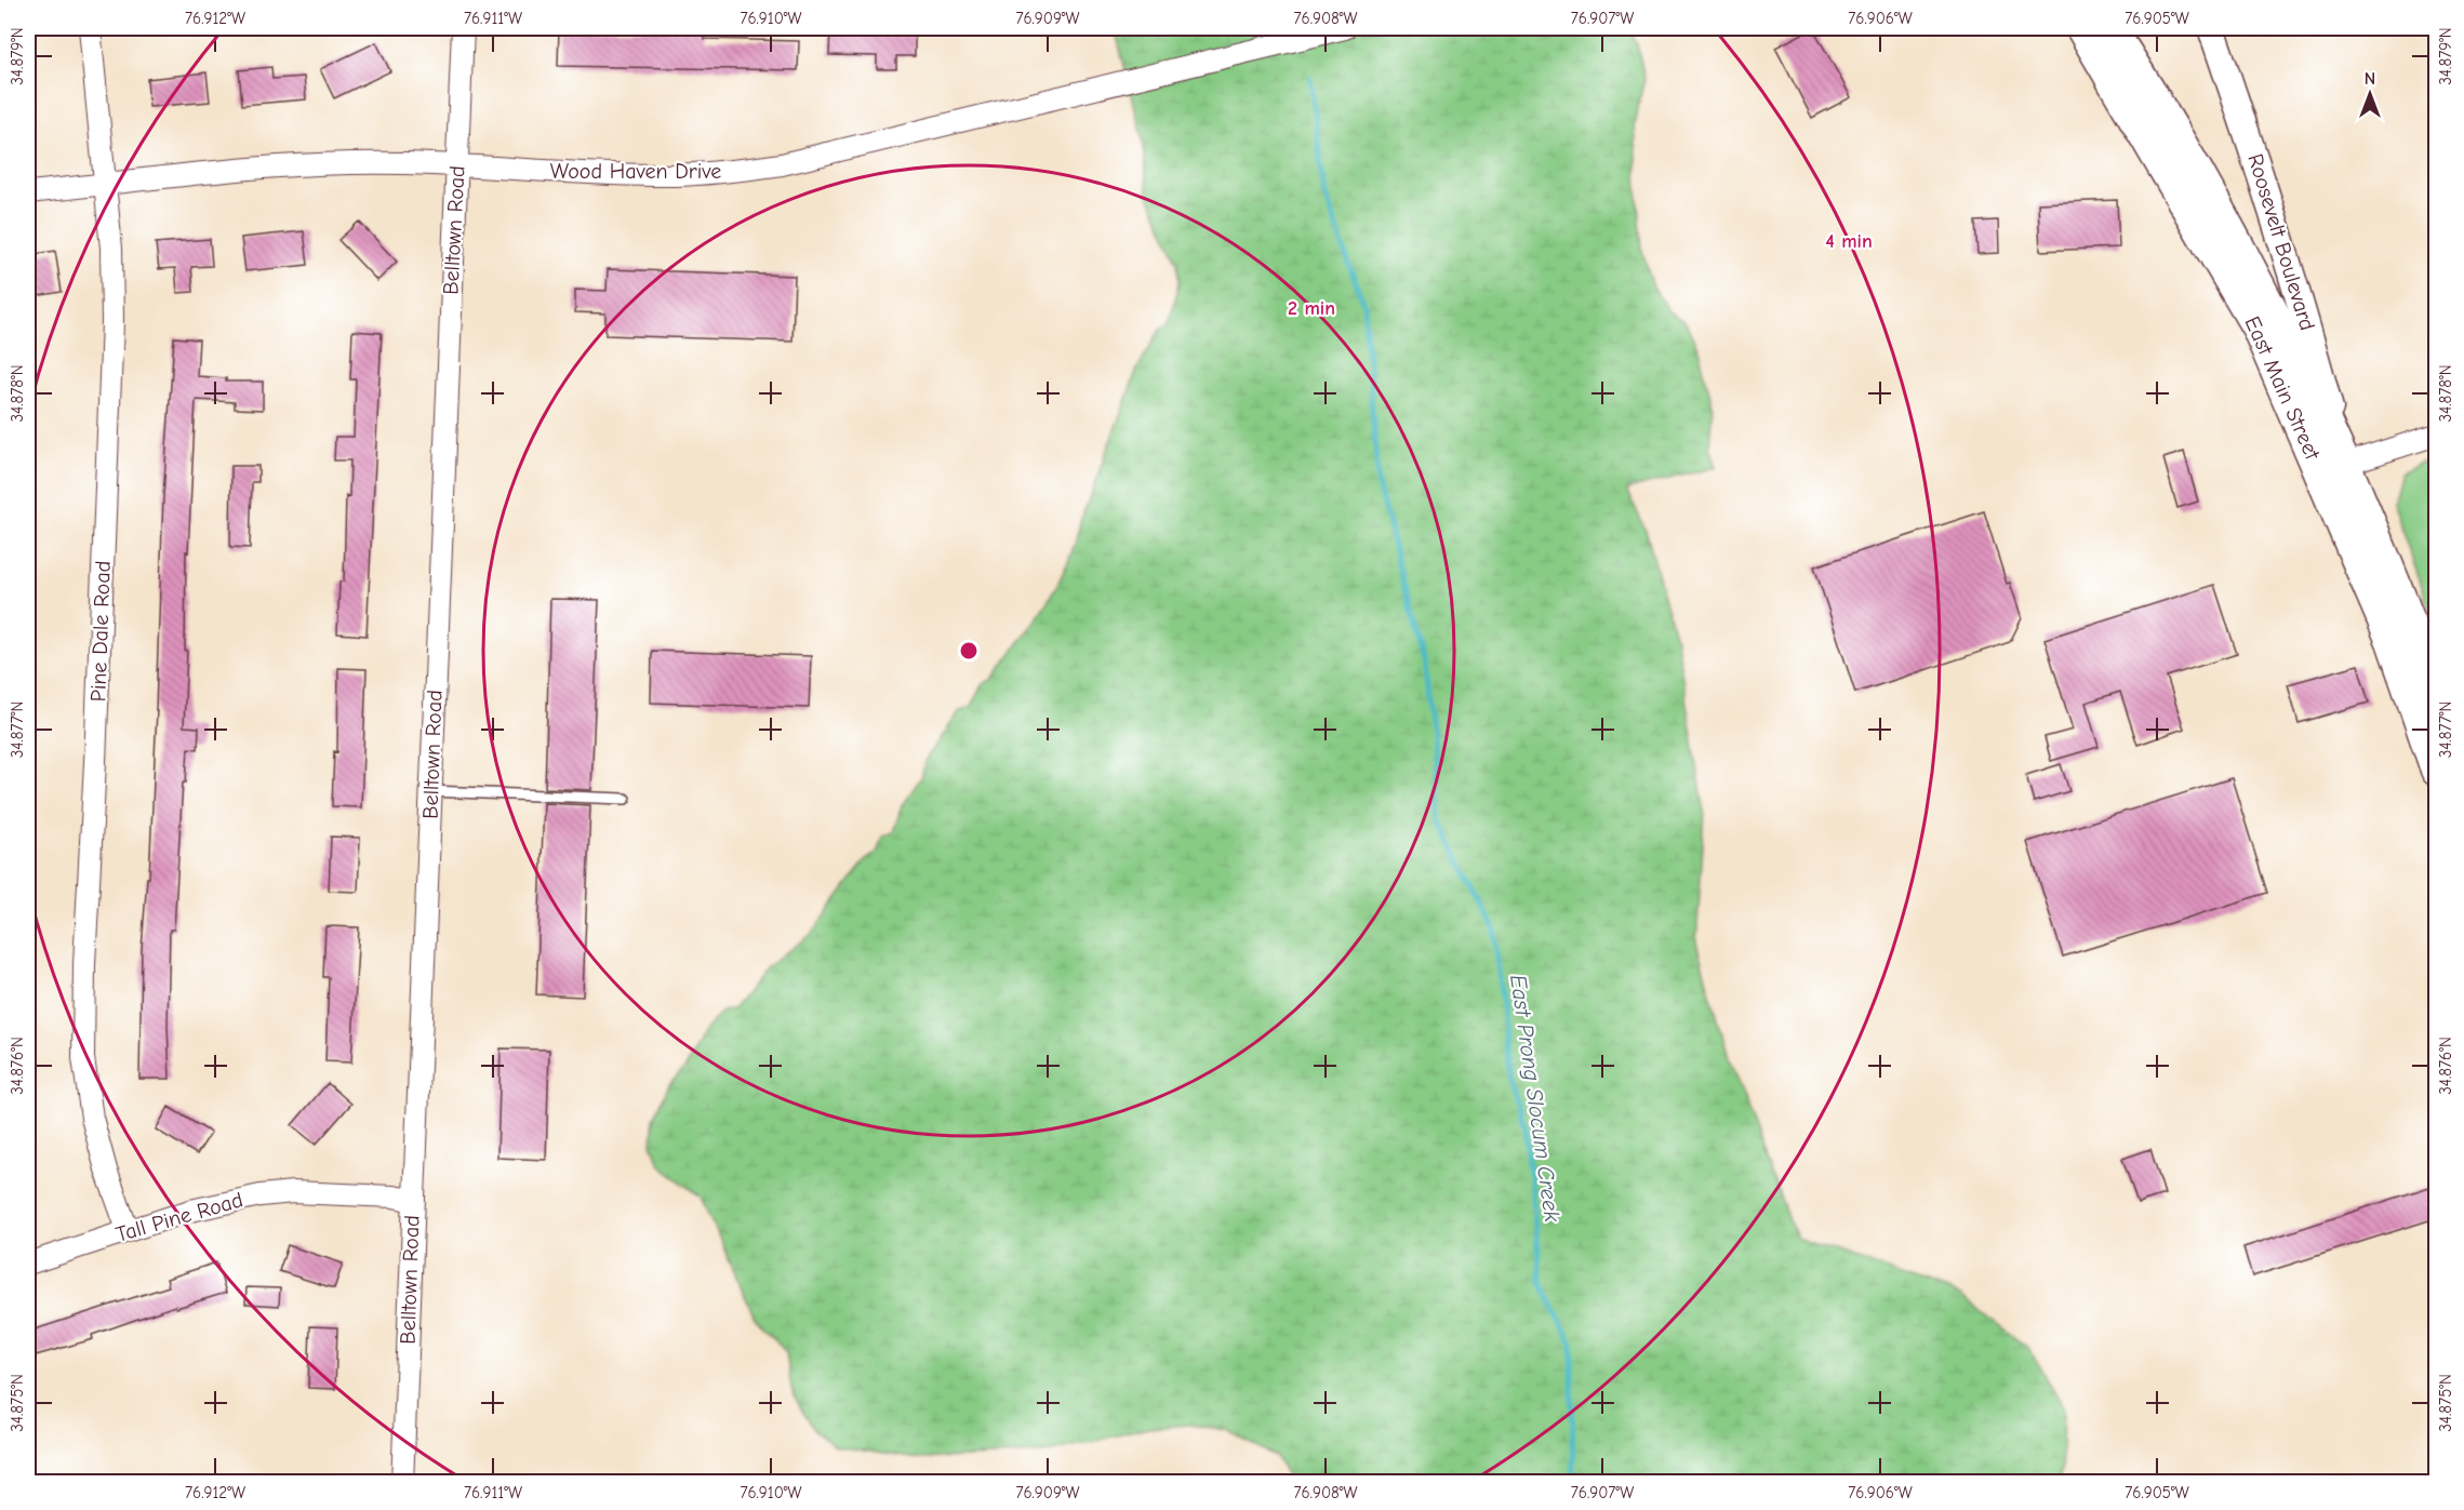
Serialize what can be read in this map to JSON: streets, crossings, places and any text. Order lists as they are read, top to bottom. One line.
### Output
{"streets":{"main road":["East Main Street"],"street":["Wood Haven Drive","Belltown Road","Roosevelt Boulevard","Pine Dale Road","Tall Pine Road"]},"crossings":[["Wood Haven Drive","Belltown Road"],["Wood Haven Drive","Pine Dale Road"],["Belltown Road","Tall Pine Road"],["Roosevelt Boulevard","East Main Street"],["Pine Dale Road","Tall Pine Road"]],"water":["East Prong Slocum Creek"],"north":"top","coordinates":["76.912°W","76.911°W","76.910°W","76.909°W","76.908°W","76.907°W","76.906°W","76.905°W","34.879°N","34.878°N","34.877°N","34.876°N","34.875°N"],"rings":["4 min","2 min"]}
